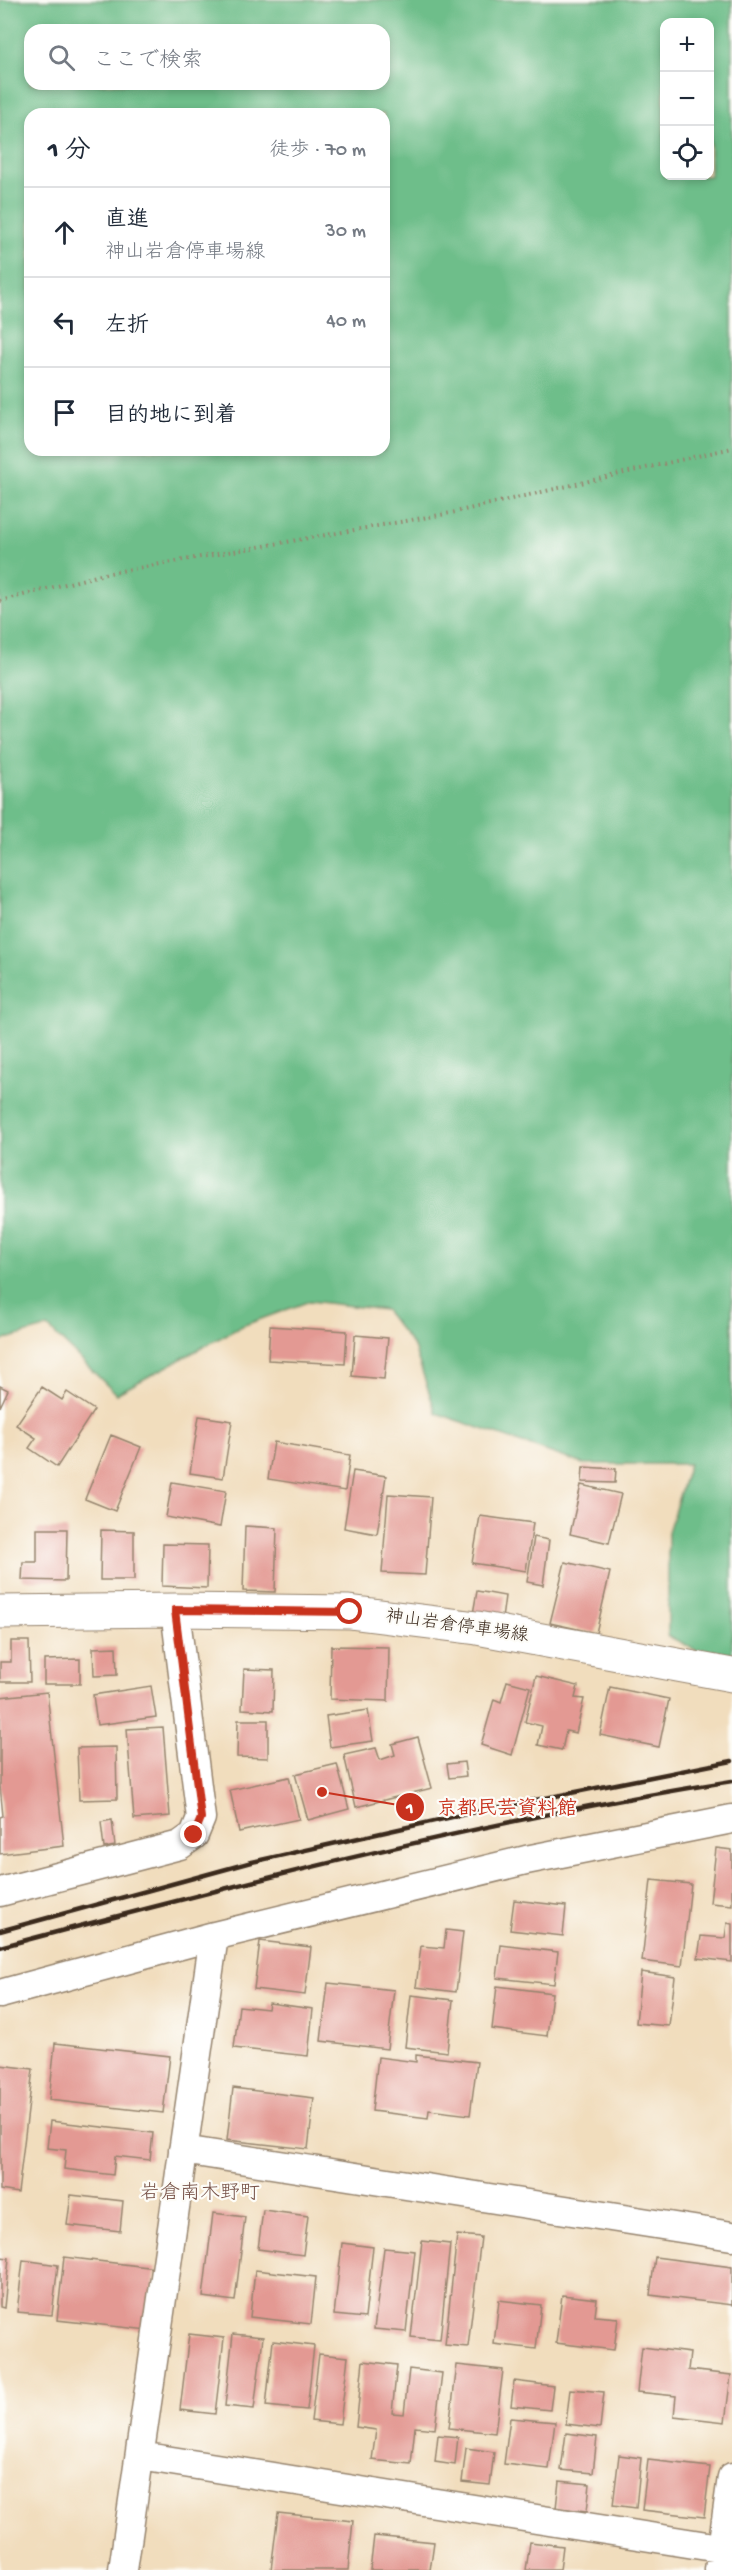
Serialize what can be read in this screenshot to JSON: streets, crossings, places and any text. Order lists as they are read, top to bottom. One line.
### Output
{"streets":{"main road":["神山岩倉停車場線"]},"districts":["岩倉南木野町"],"places":["京都民芸資料館"],"page":{"map_buttons":["+","−"],"search":"ここで検索","heading":["1 分","徒歩 · 70 m"],"list":[["直進","神山岩倉停車場線","30 m"],["左折","40 m"],"目的地に到着"]}}
